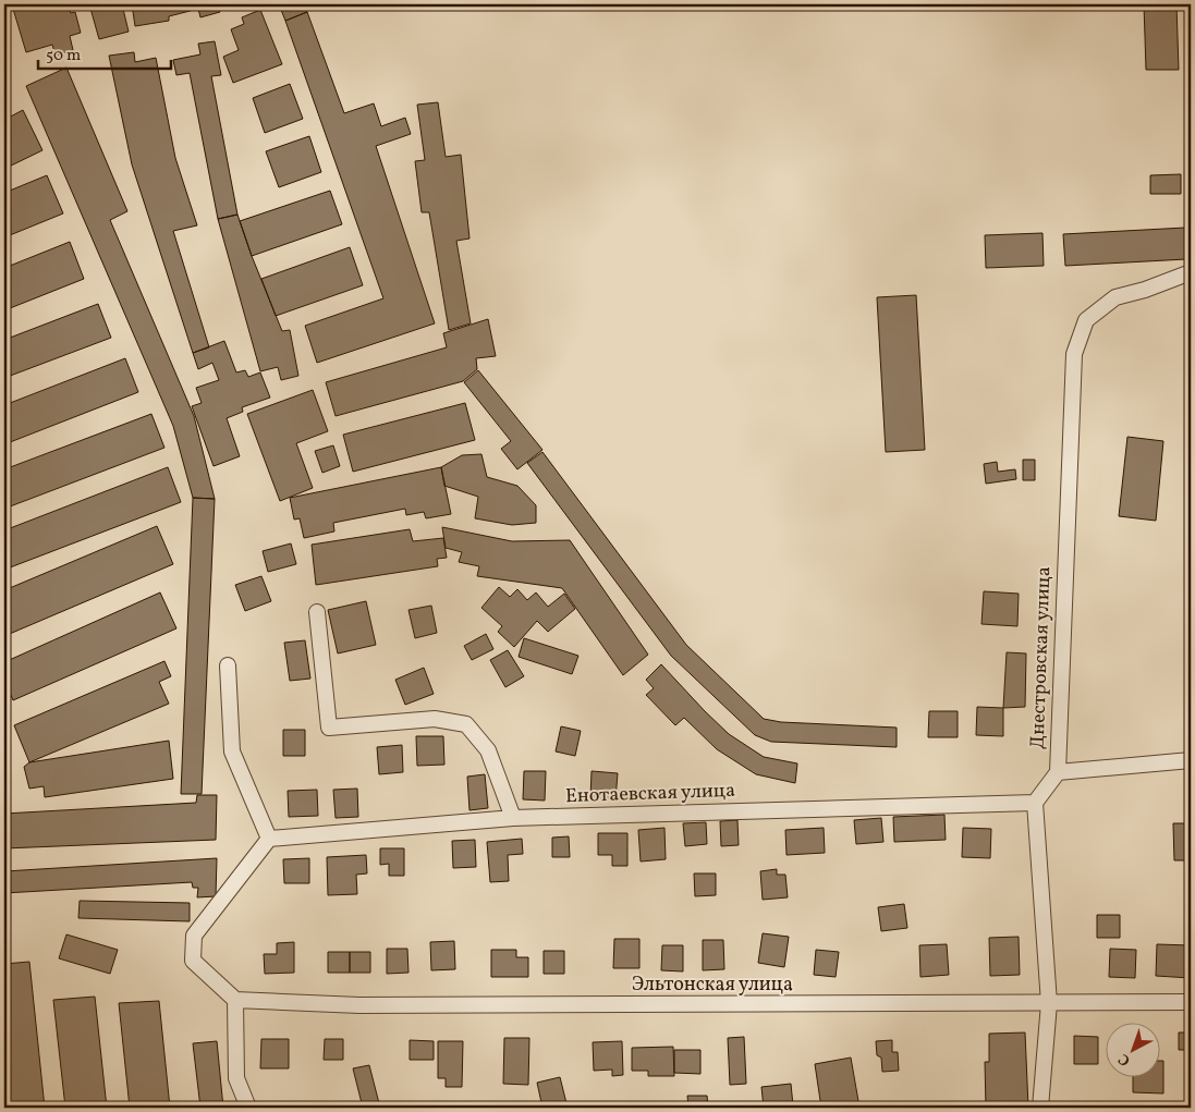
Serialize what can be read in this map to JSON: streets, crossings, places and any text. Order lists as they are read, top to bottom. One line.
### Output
{"streets":{"street":["Днестровская улица","Енотаевская улица","Эльтонская улица"]},"crossings":[["Днестровская улица","Енотаевская улица"]],"scale_bar":"50 m","north":"bottom left"}
